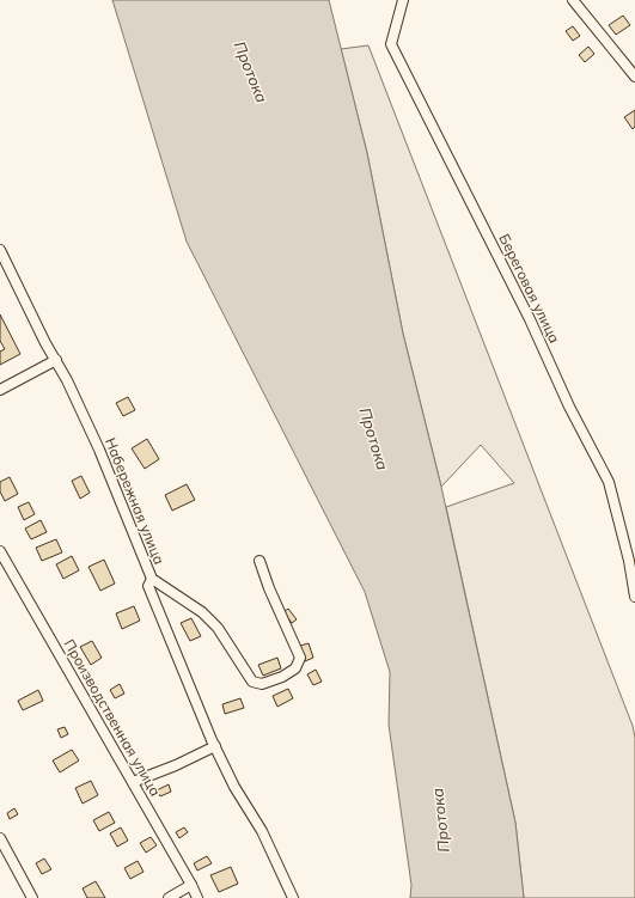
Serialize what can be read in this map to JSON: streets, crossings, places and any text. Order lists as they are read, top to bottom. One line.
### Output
{"streets":{"street":["Береговая улица","Набережная улица","Производственная улица"]},"water":["Протока"]}
